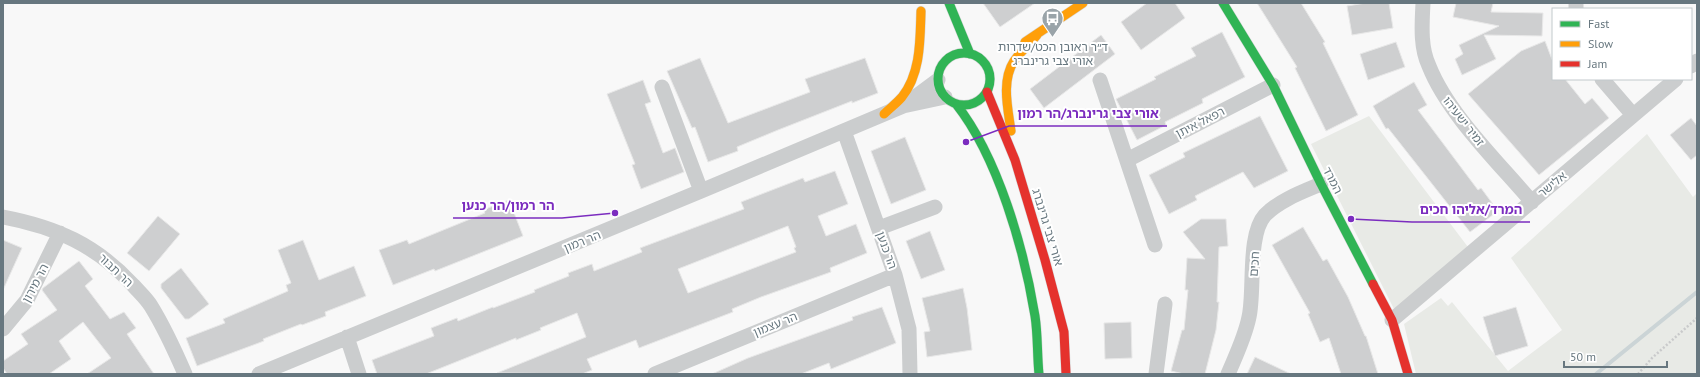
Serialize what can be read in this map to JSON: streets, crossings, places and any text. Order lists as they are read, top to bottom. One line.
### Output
{"streets":{"main road":["המרד","אורי צבי גרינברג"],"street":["זמיר ישעיהו","רפאל איתן","אלישר","הר רמון","הר כנען","חכים","הר תבור","הר מירון","הר עצמון"]},"crossings":[["זמיר ישעיהו","אלישר"],["רפאל איתן","המרד"],["המרד","אלישר"],["המרד","חכים"],["אורי צבי גרינברג","הר רמון"],["הר רמון","הר כנען"],["הר כנען","הר עצמון"],["הר תבור","הר מירון"]],"places":{"bus stop":["ד״ר ראובן הכט/שדרות אורי צבי גרינברג"],"other":["אורי צבי גרינברג/הר רמון","הר רמון/הר כנען","המרד/אליהו חכים"]},"legend":["Fast","Slow","Jam"],"scale_bar":"50 m"}
